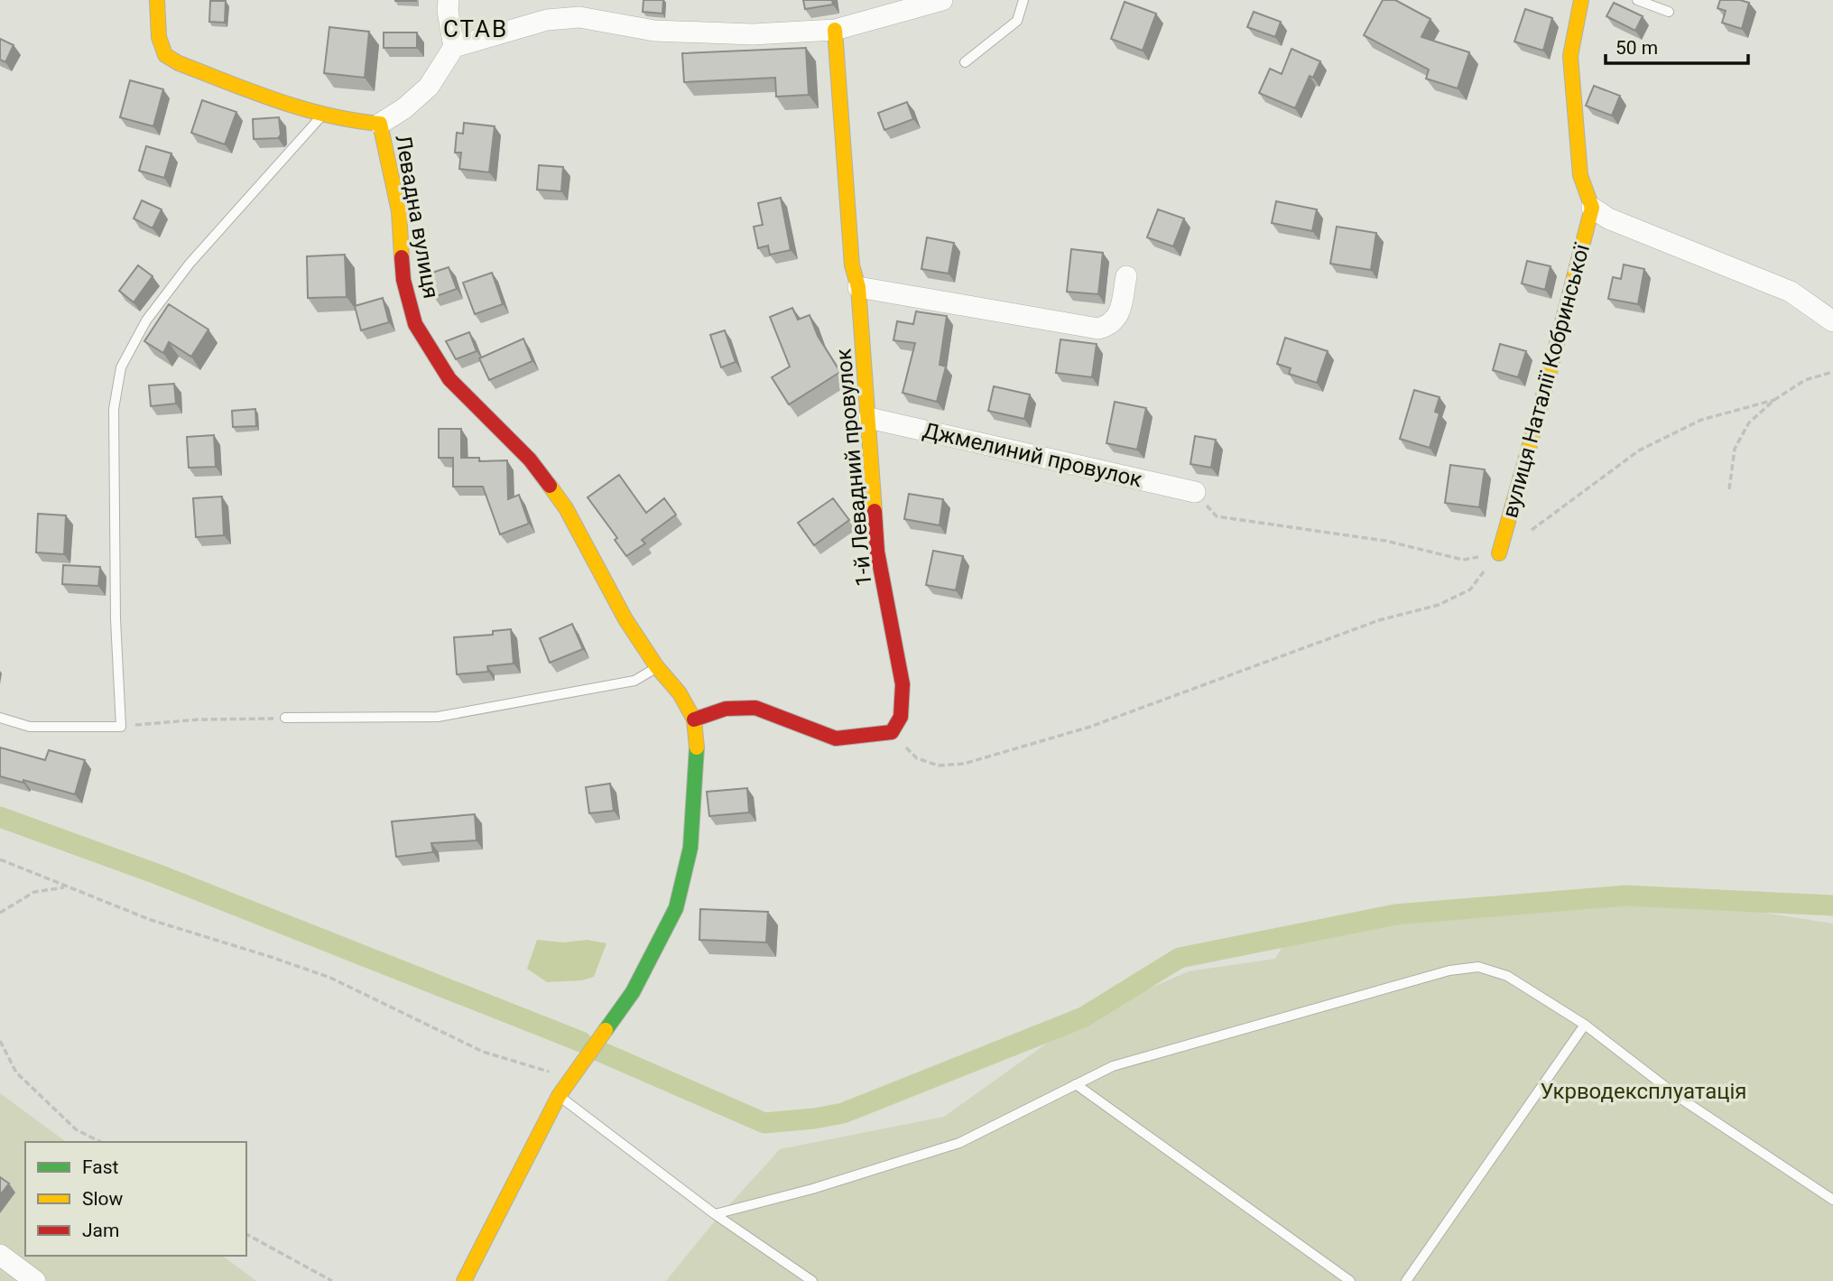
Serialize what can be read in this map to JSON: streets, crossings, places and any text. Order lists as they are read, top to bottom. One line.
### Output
{"streets":{"street":["Левадна вулиця","вулиця Наталії Кобринської","Джмелиний провулок","1-й Левадний провулок"]},"crossings":[["Джмелиний провулок","1-й Левадний провулок"]],"districts":["СТАВ"],"parks":["Укрводексплуатація"],"legend":["Fast","Slow","Jam"],"scale_bar":"50 m"}
